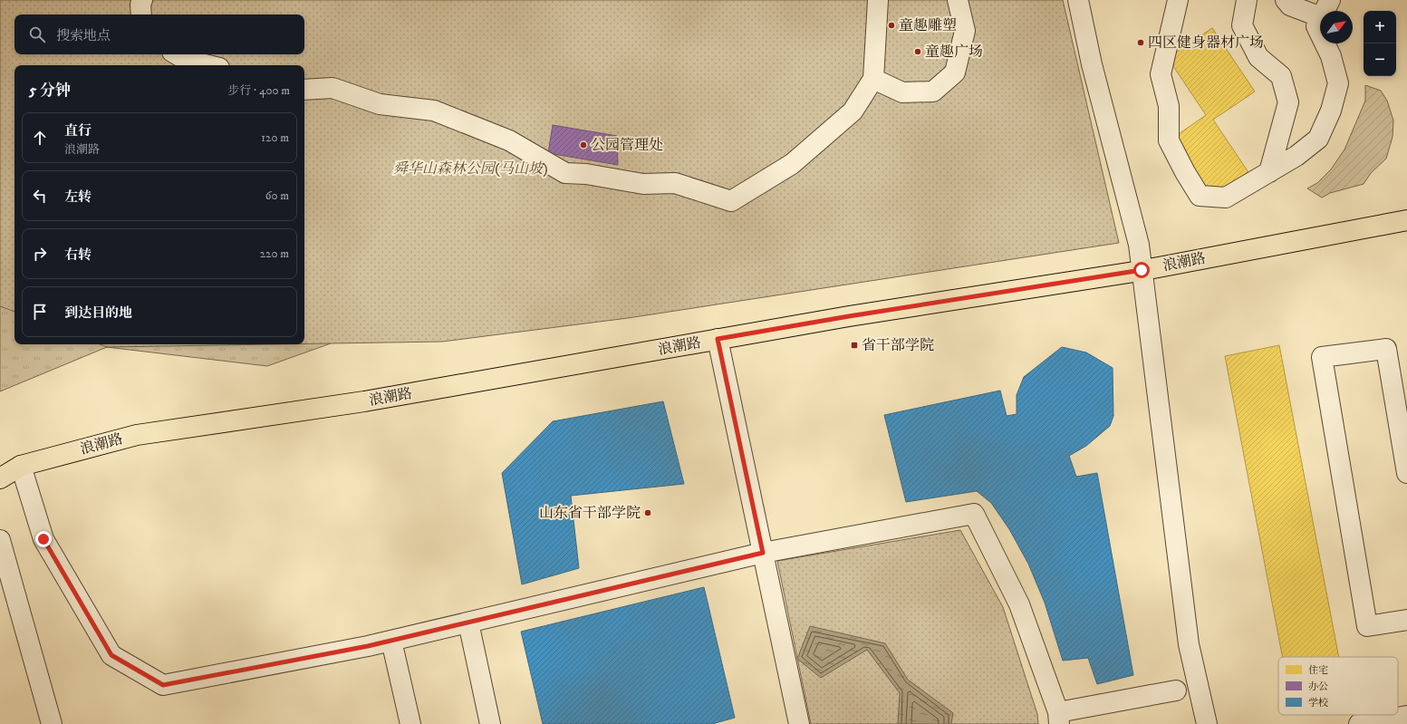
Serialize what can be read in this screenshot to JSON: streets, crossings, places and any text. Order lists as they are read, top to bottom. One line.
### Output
{"streets":{"main road":["浪潮路"]},"parks":["舜华山森林公园(马山坡)"],"places":{"other":["童趣雕塑","四区健身器材广场","童趣广场","公园管理处","山东省干部学院"],"transit":["省干部学院"]},"legend":["住宅","办公","学校"],"north":"top right","page":{"map_buttons":["+","−"],"search":"搜索地点","heading":["5 分钟","步行 · 400 m"],"list":[["直行","浪潮路","120 m"],["左转","60 m"],["右转","220 m"],"到达目的地"]}}
